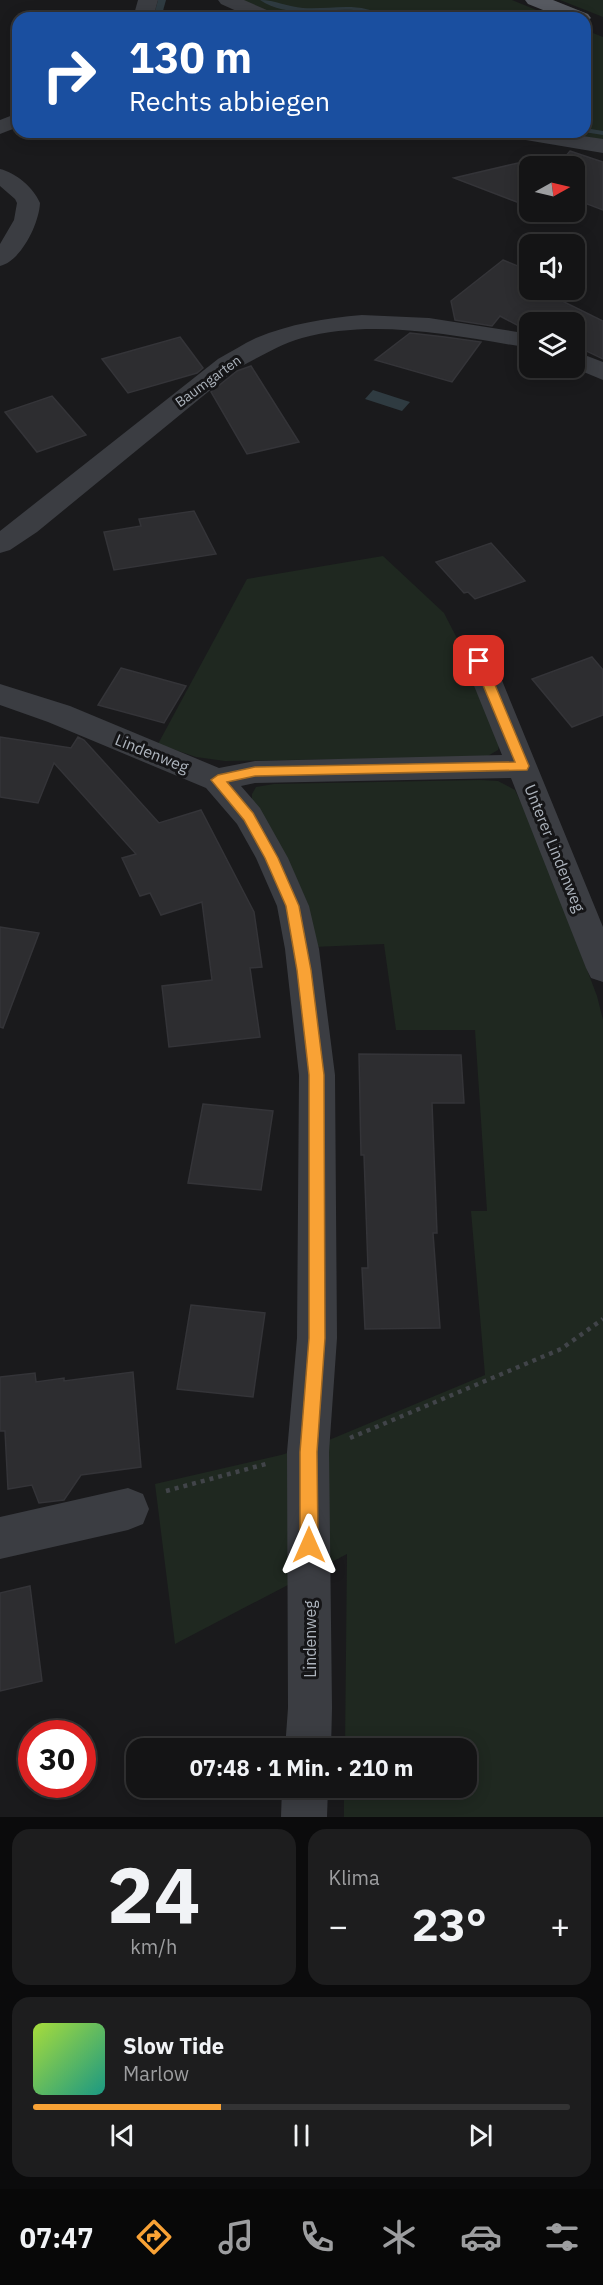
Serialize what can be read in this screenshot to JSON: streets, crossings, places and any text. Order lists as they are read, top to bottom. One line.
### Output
{"streets":{"street":["Baumgarten","Lindenweg","Unterer Lindenweg"]},"north":"right","page":{"turn":["130 m","Rechts abbiegen"],"limit":"30","trip":"07:48 · 1 Min. · 210 m","tile":[["24","km/h"],"Klima"],"heat":["−","23°","+"],"song":["Slow Tide","Marlow"],"tabs":"07:47"}}
